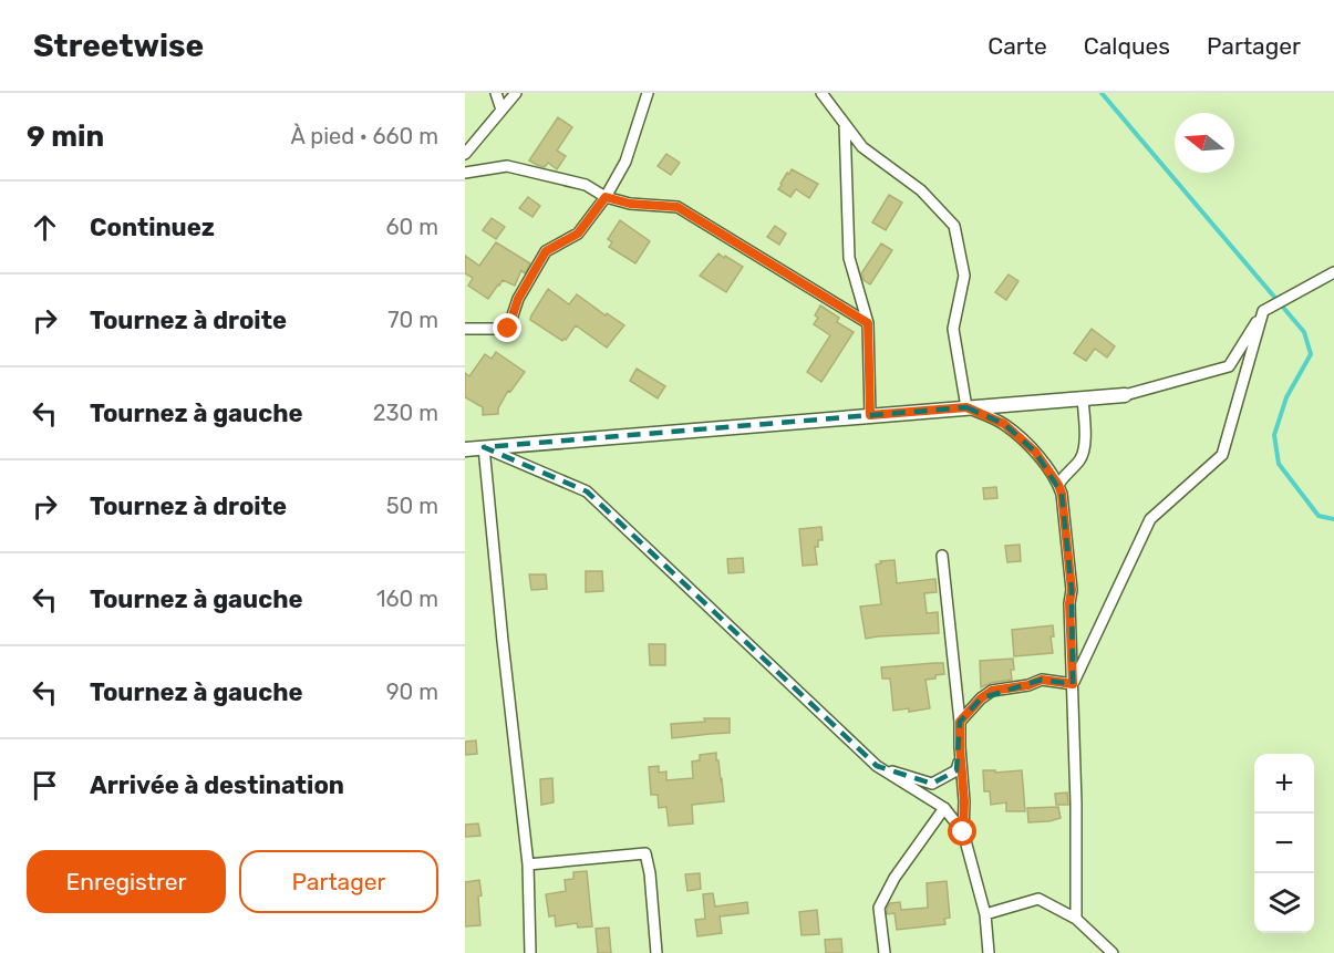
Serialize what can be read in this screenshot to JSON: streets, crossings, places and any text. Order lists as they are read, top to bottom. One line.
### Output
{"north":"left","page":{"header":"Streetwise","nav":["Carte","Calques","Partager"],"heading":["9 min","À pied · 660 m"],"list":[["Continuez","60 m"],["Tournez à droite","70 m"],["Tournez à gauche","230 m"],["Tournez à droite","50 m"],["Tournez à gauche","160 m"],["Tournez à gauche","90 m"],"Arrivée à destination"],"map_buttons":["+","−"],"buttons":["Enregistrer","Partager"]}}
